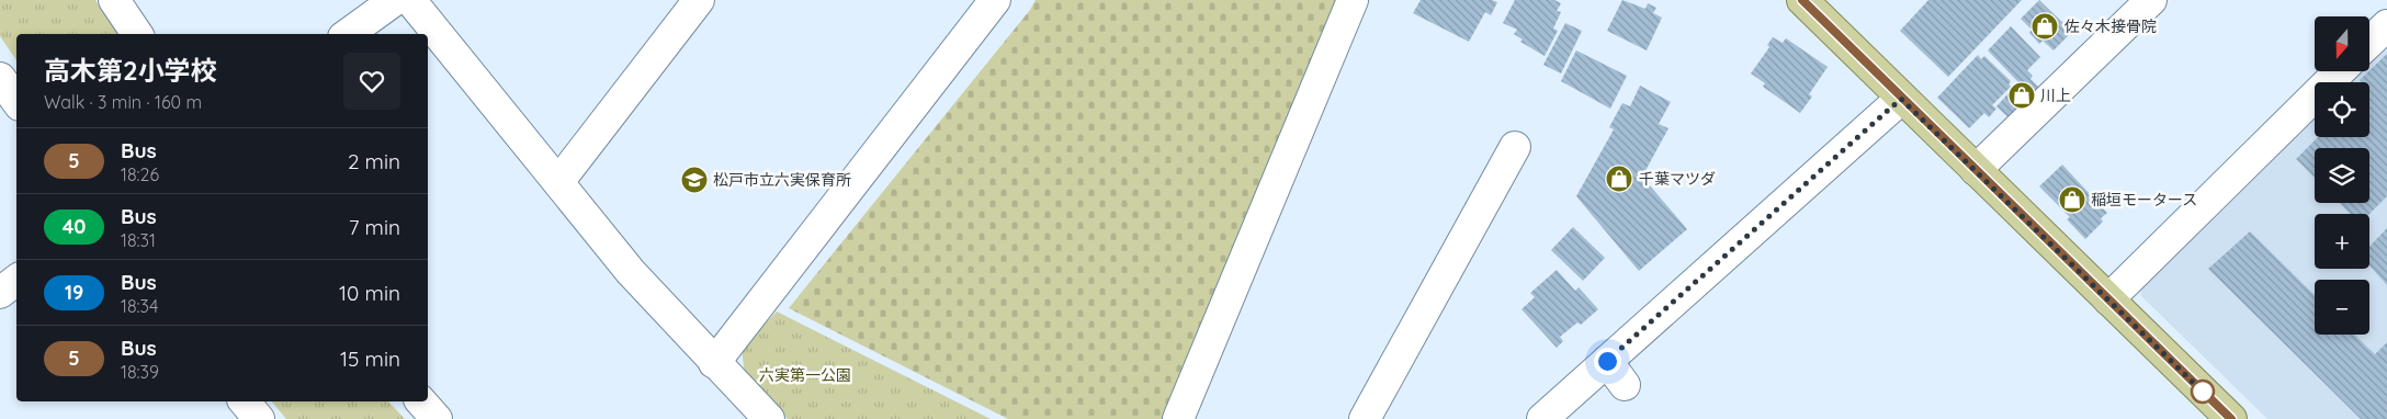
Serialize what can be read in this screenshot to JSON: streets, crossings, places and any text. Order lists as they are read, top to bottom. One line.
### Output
{"parks":["六実第一公園"],"places":{"shop":["佐々木接骨院","川上","千葉マツダ","稲垣モータース"],"school or university":["松戸市立六実保育所"]},"lines":["bus line 5"],"north":"bottom","page":{"map_buttons":["+","−"],"heading":["高木第2小学校","Walk · 3 min · 160 m"],"list":[{"mark":"5","name":"Bus","note":"18:26","value":"2 min"},{"mark":"40","name":"Bus","note":"18:31","value":"7 min"},{"mark":"19","name":"Bus","note":"18:34","value":"10 min"},{"mark":"5","name":"Bus","note":"18:39","value":"15 min"}]}}
